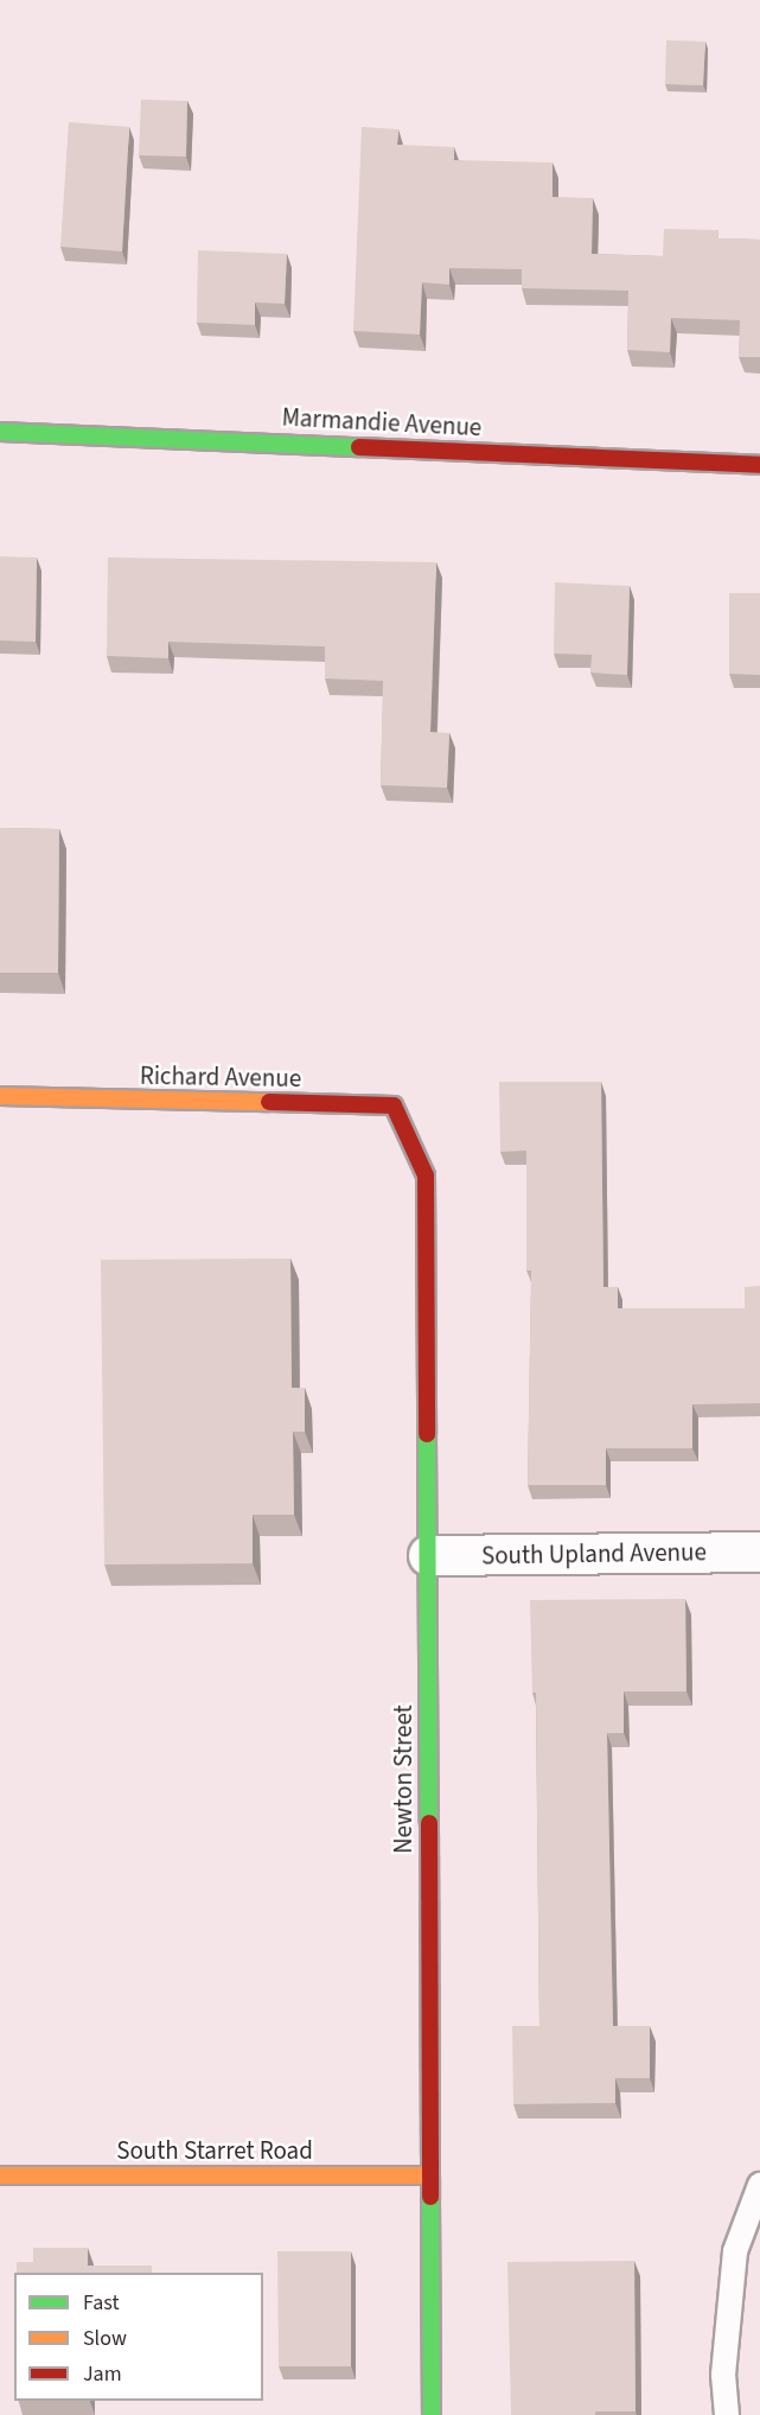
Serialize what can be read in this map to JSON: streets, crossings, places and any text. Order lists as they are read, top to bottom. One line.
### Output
{"streets":{"street":["Marmandie Avenue","Richard Avenue","South Upland Avenue","Newton Street","South Starret Road"]},"crossings":[["Richard Avenue","Newton Street"],["South Upland Avenue","Newton Street"],["Newton Street","South Starret Road"]],"legend":["Fast","Slow","Jam"]}
